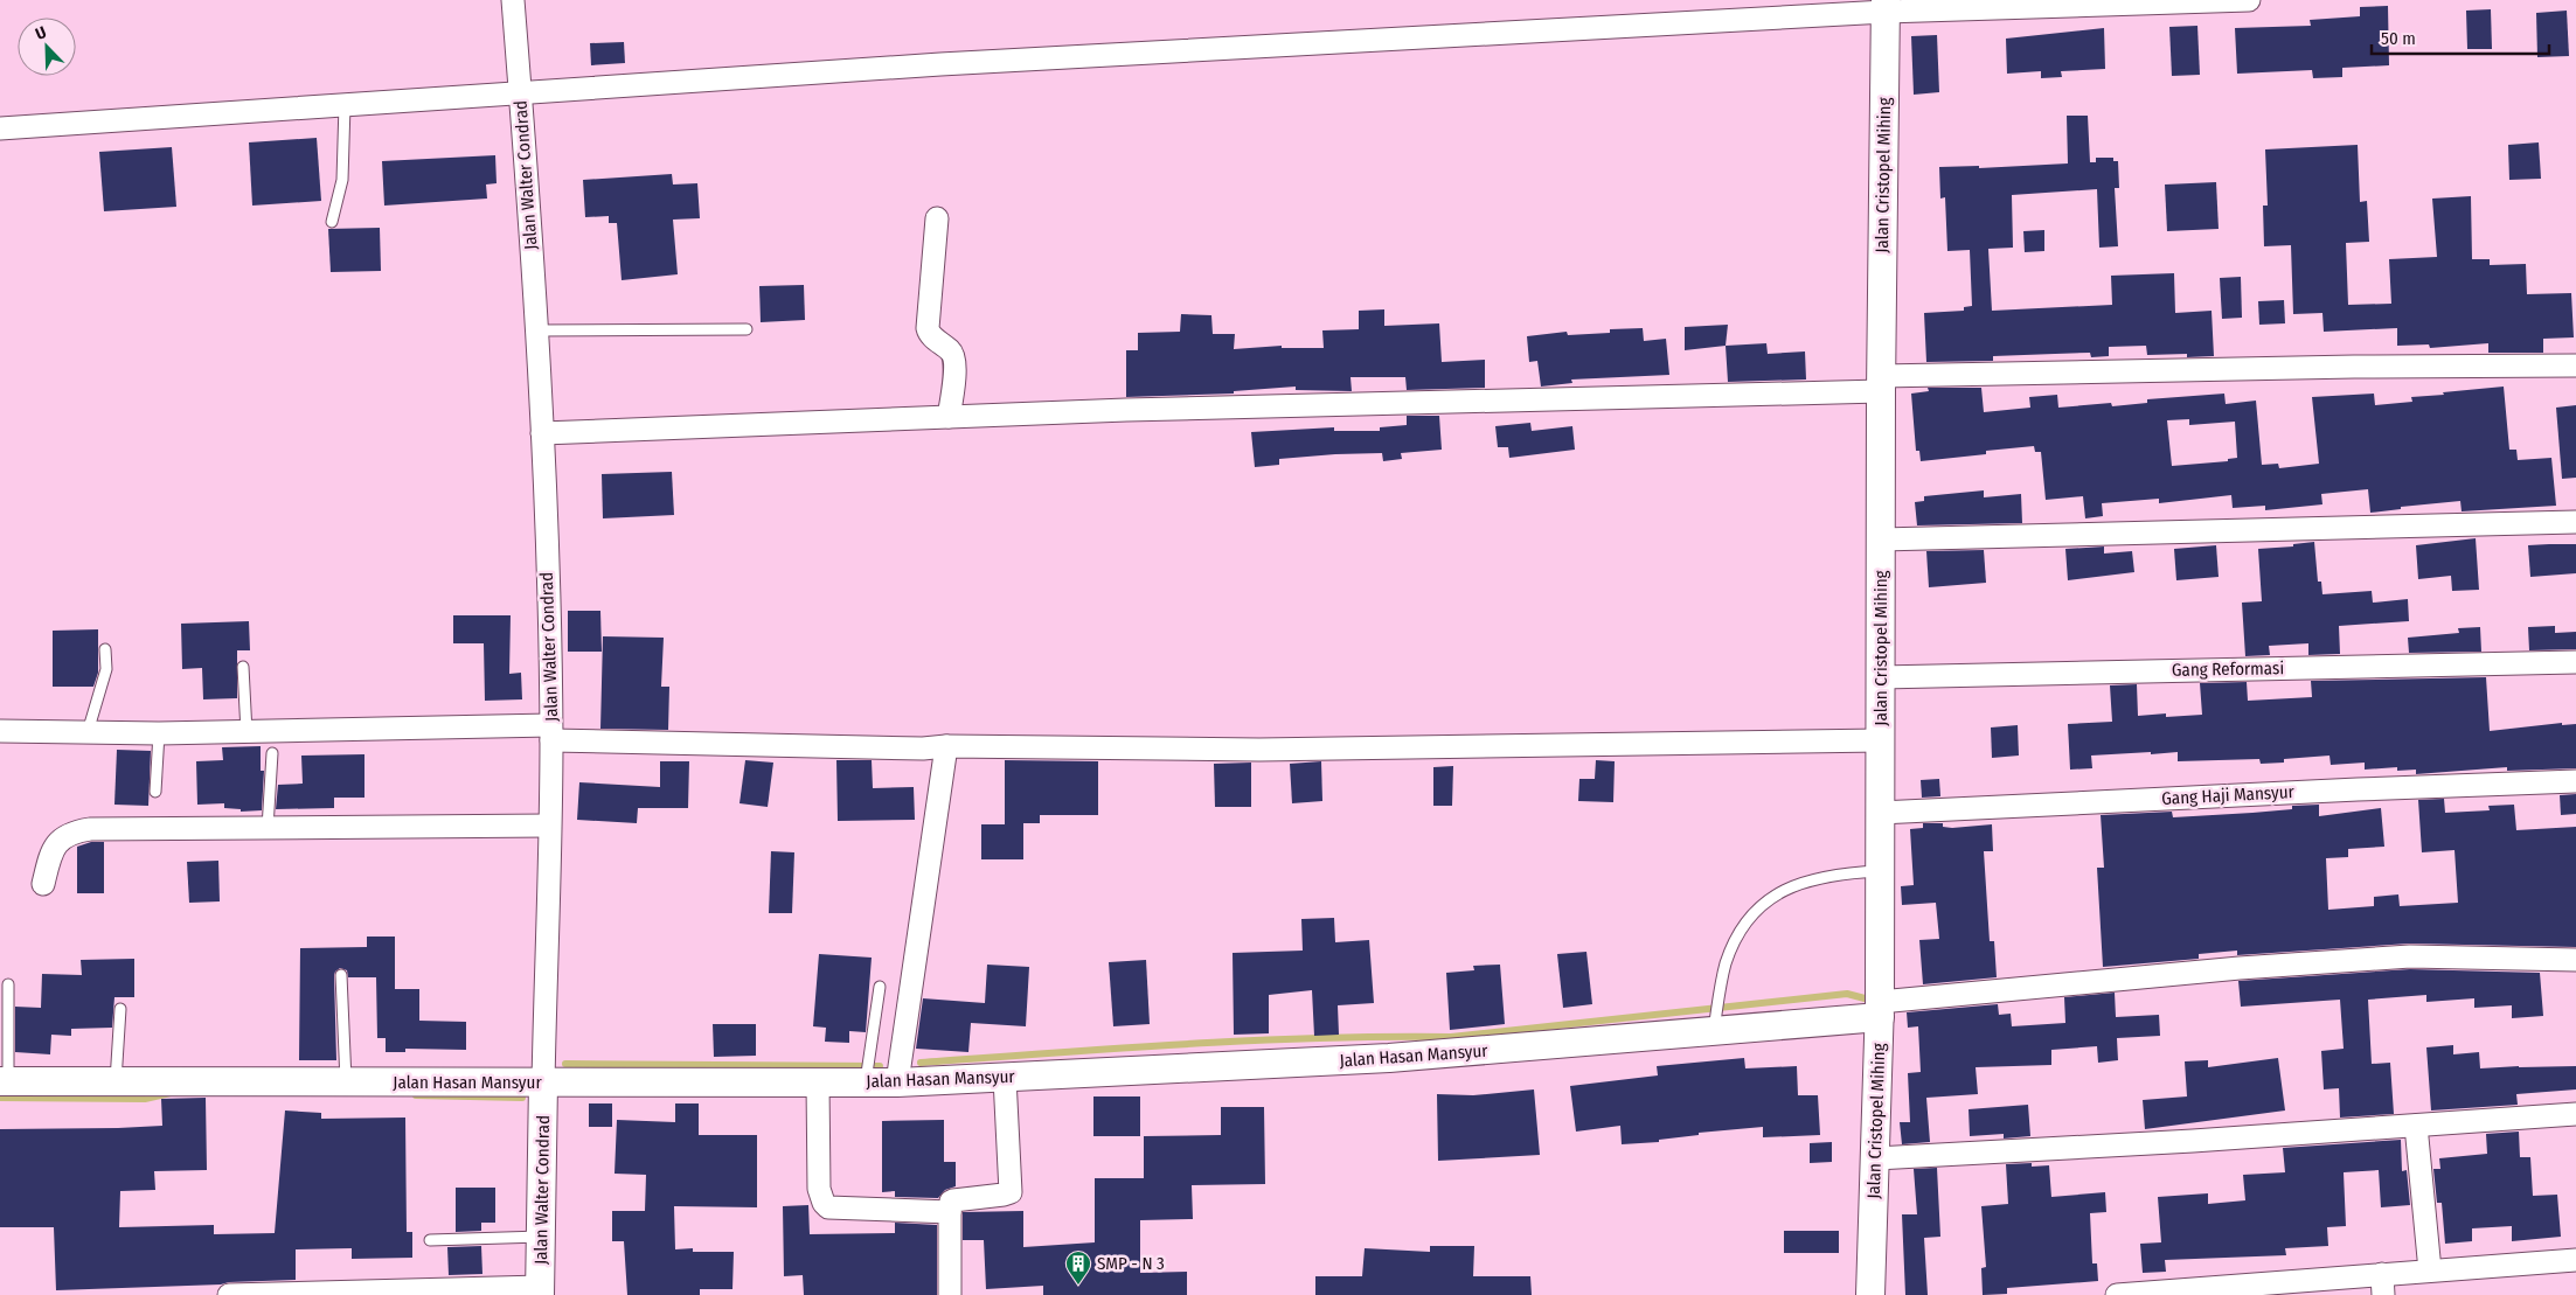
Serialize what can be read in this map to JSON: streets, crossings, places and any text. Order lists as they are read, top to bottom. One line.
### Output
{"streets":{"street":["Jalan Walter Condrad","Jalan Cristopel Mihing","Gang Reformasi","Gang Haji Mansyur","Jalan Hasan Mansyur"]},"crossings":[["Jalan Walter Condrad","Jalan Hasan Mansyur"],["Jalan Cristopel Mihing","Gang Reformasi"],["Jalan Cristopel Mihing","Gang Haji Mansyur"],["Jalan Cristopel Mihing","Jalan Hasan Mansyur"]],"places":{"building":["SMP - N 3"]},"scale_bar":"50 m","north":"top left"}
